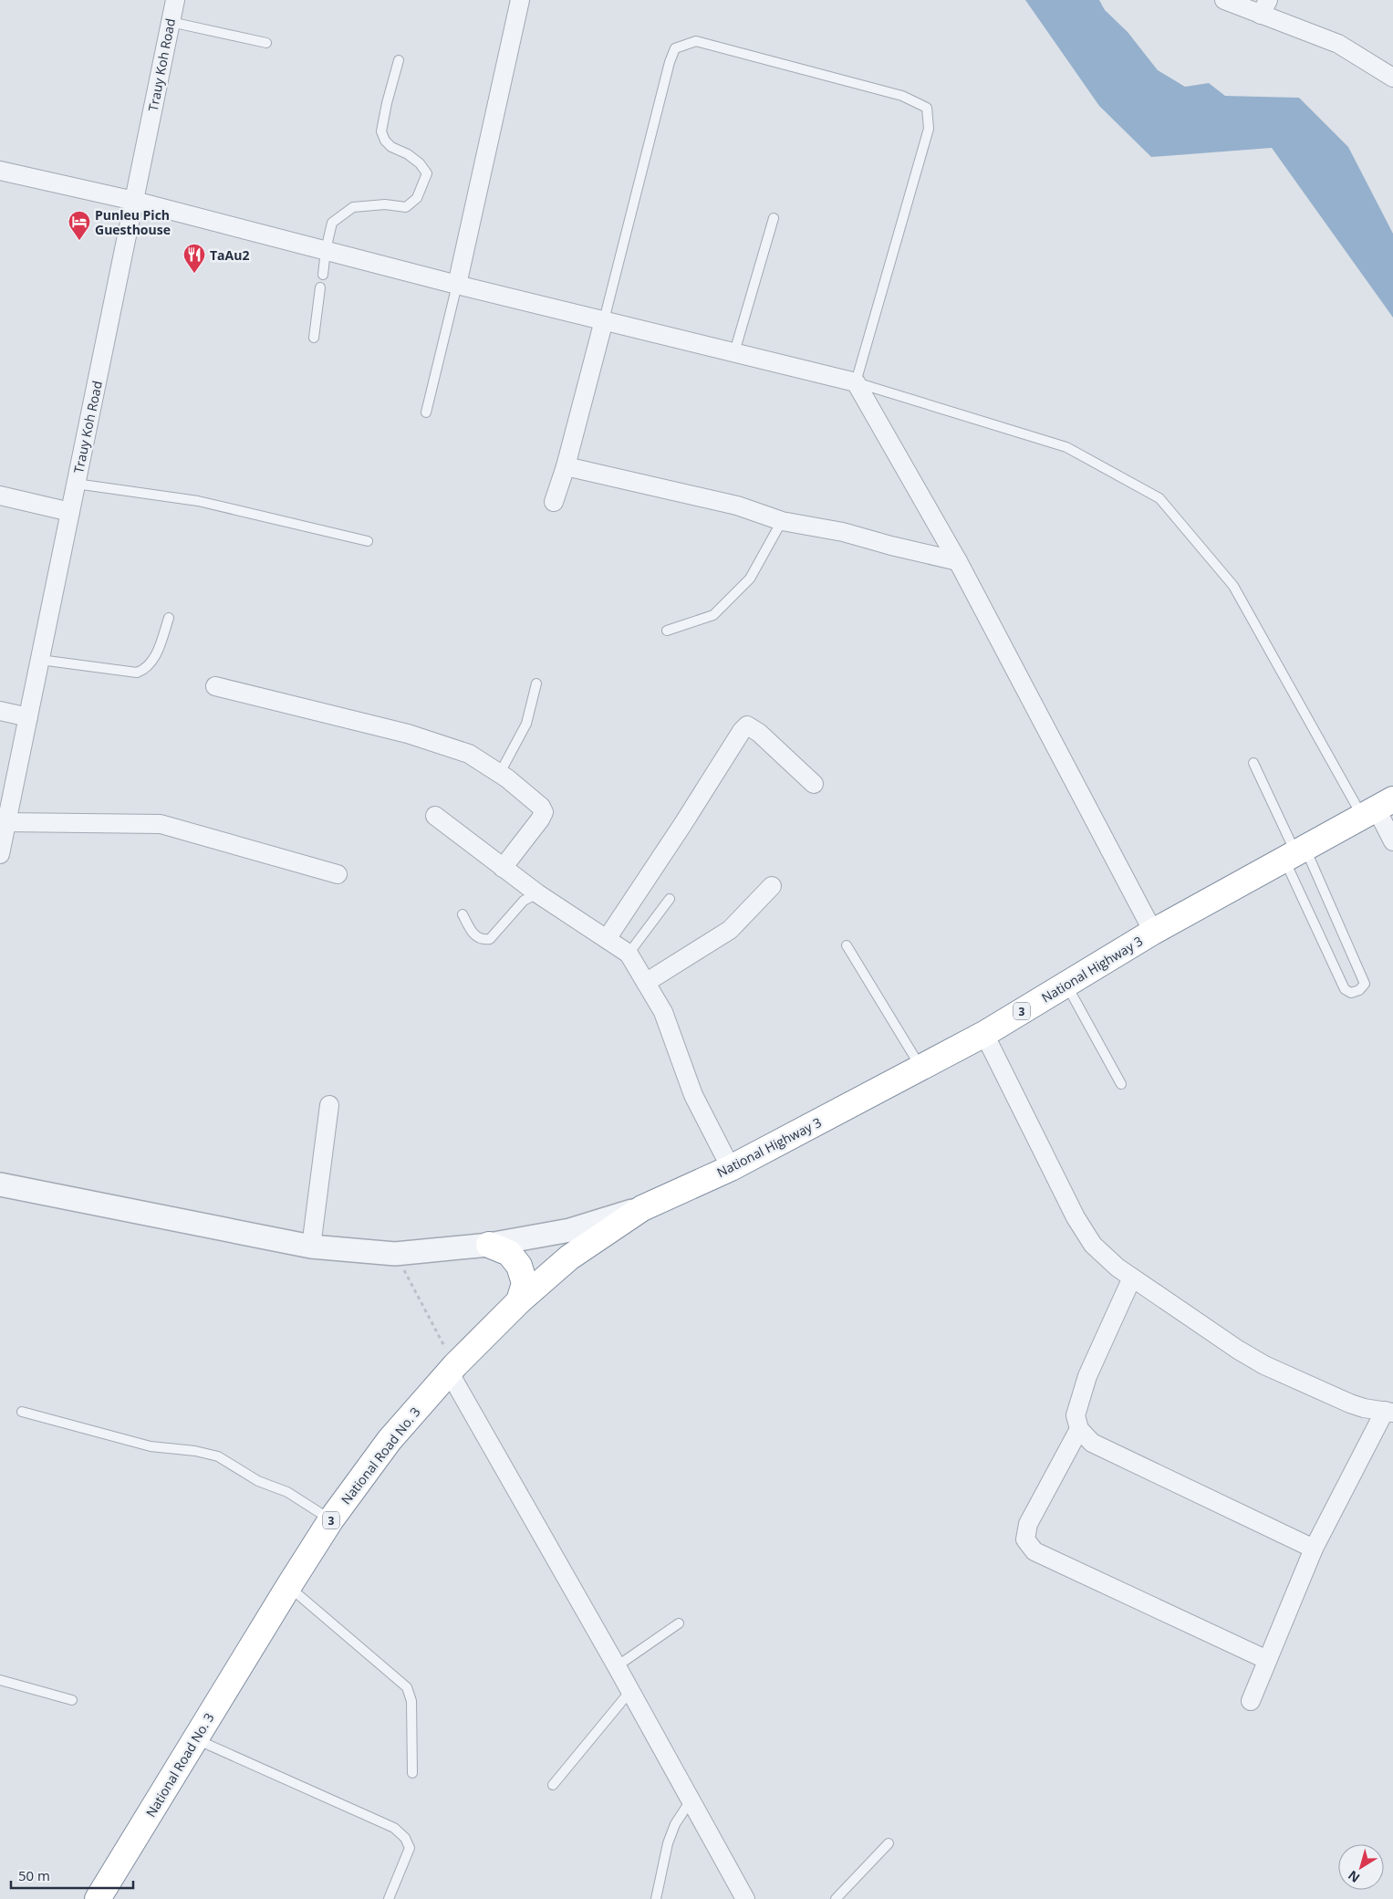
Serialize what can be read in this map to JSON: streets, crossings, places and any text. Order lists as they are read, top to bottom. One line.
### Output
{"streets":{"highway":["National Highway 3","3","National Road No. 3"],"street":["Trauy Koh Road"]},"crossings":[["National Highway 3","National Road No. 3"]],"places":{"hotel":["Punleu Pich Guesthouse"],"restaurant":["TaAu2"]},"scale_bar":"50 m","north":"bottom left"}
